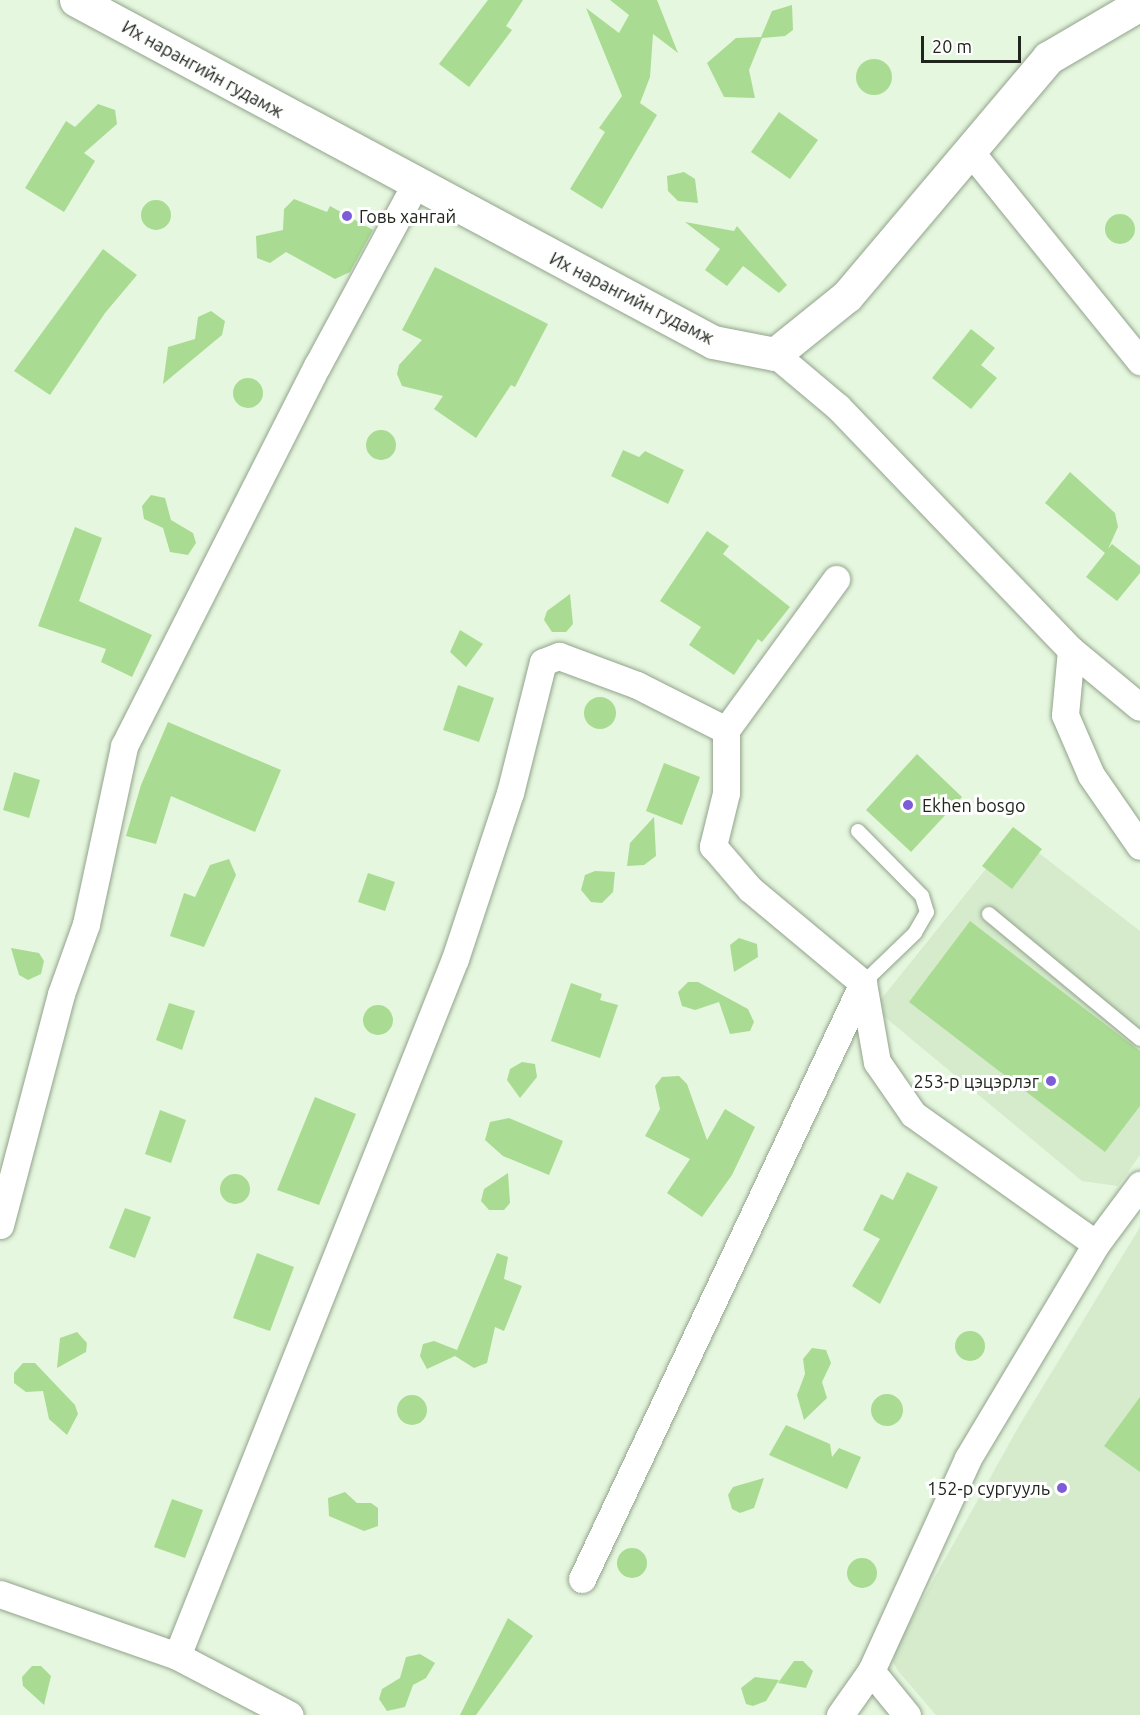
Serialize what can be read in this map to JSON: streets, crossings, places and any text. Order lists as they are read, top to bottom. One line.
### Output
{"streets":{"main road":["Их нарангийн гудамж"]},"places":["Говь хангай","Ekhen bosgo","253-р цэцэрлэг","152-р сургууль"],"scale_bar":"20 m"}
